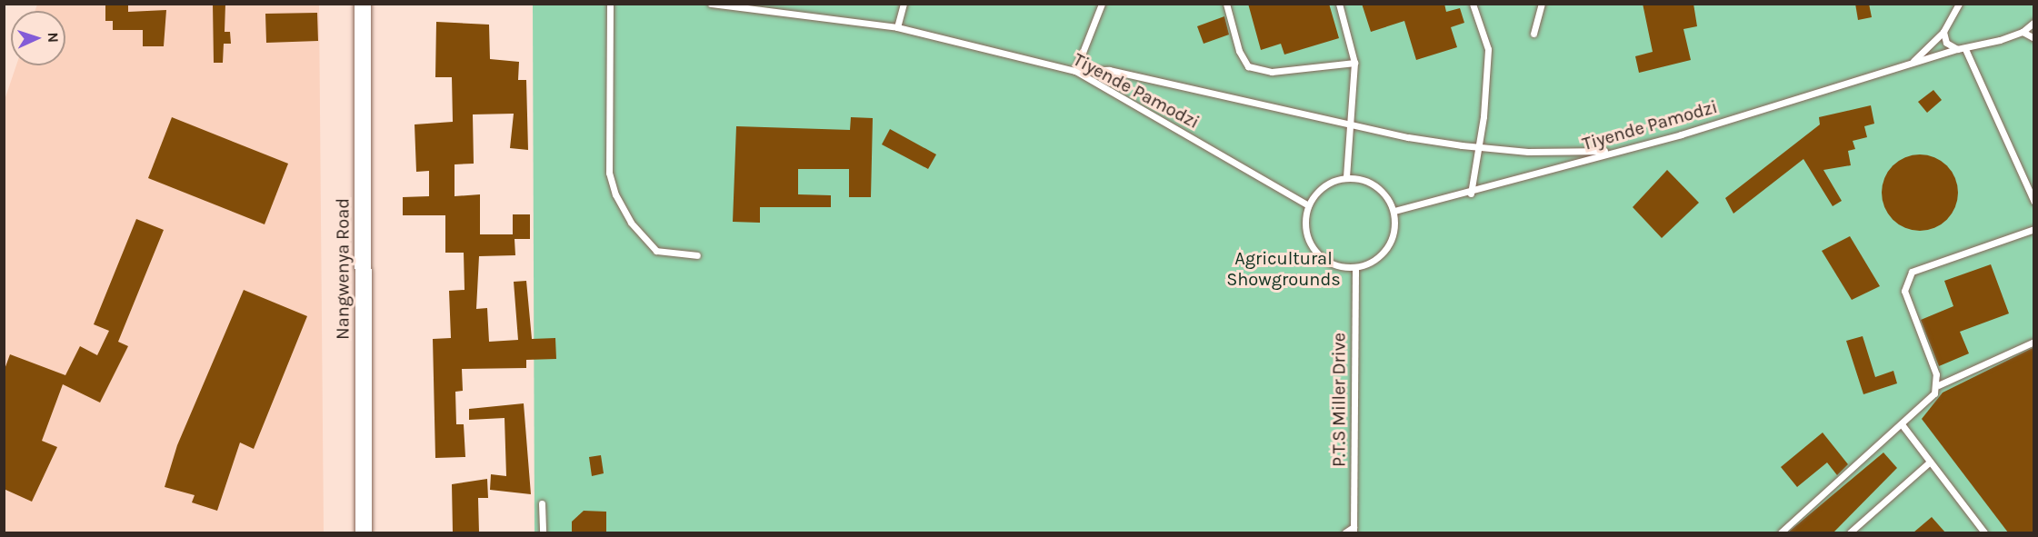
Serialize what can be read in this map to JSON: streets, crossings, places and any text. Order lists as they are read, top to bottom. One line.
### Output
{"streets":{"main road":["Nangwenya Road"],"lane":["Tiyende Pamodzi","P.T.S Miller Drive"]},"crossings":[["Tiyende Pamodzi","P.T.S Miller Drive"]],"parks":["Agricultural Showgrounds"],"north":"right"}
